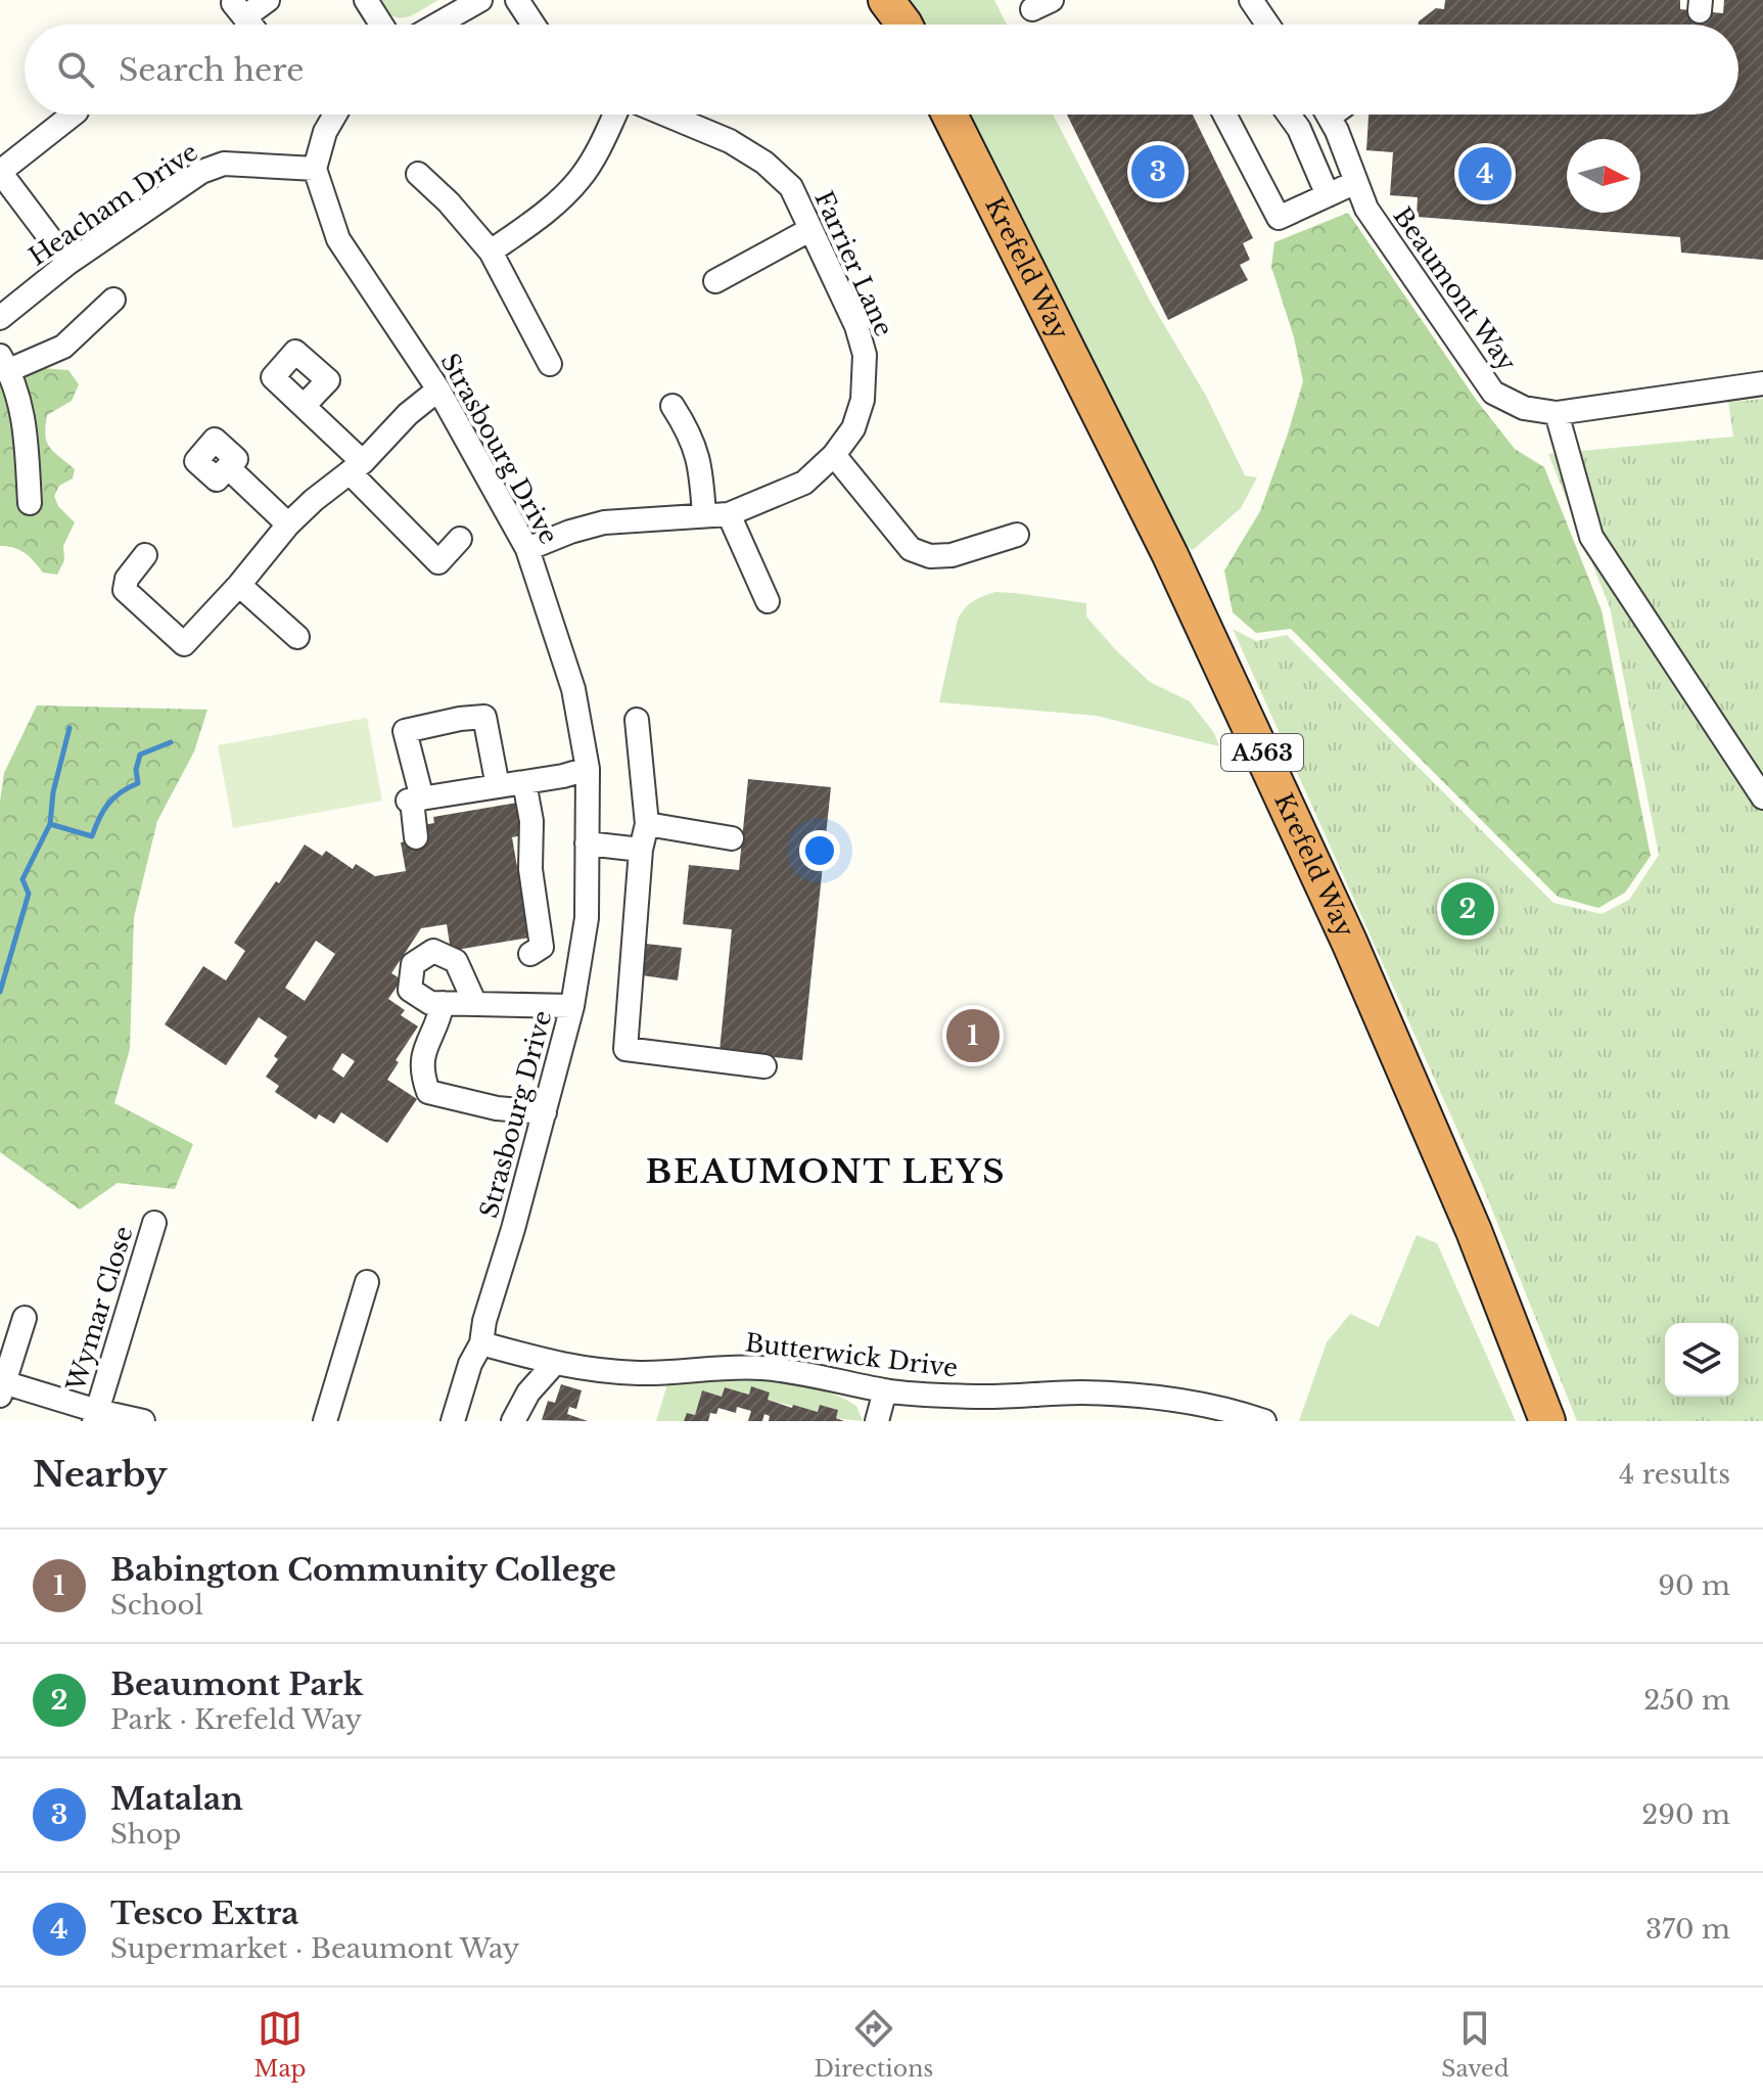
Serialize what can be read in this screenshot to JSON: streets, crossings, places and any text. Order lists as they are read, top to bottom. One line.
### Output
{"streets":{"highway":["Krefeld Way","A563"],"street":["Heacham Drive","Farrier Lane","Beaumont Way","Strasbourg Drive","Wymar Close","Butterwick Drive"]},"crossings":[["Heacham Drive","Strasbourg Drive"],["Farrier Lane","Strasbourg Drive"],["Strasbourg Drive","Butterwick Drive"]],"districts":["BEAUMONT LEYS"],"north":"right","page":{"search":"Search here","pins":["3","4","2","1"],"heading":["Nearby","4 results"],"list":[{"mark":"1","name":"Babington Community College","note":"School","value":"90 m"},{"mark":"2","name":"Beaumont Park","note":"Park · Krefeld Way","value":"250 m"},{"mark":"3","name":"Matalan","note":"Shop","value":"290 m"},{"mark":"4","name":"Tesco Extra","note":"Supermarket · Beaumont Way","value":"370 m"}],"nav":["Map","Directions","Saved"]}}
